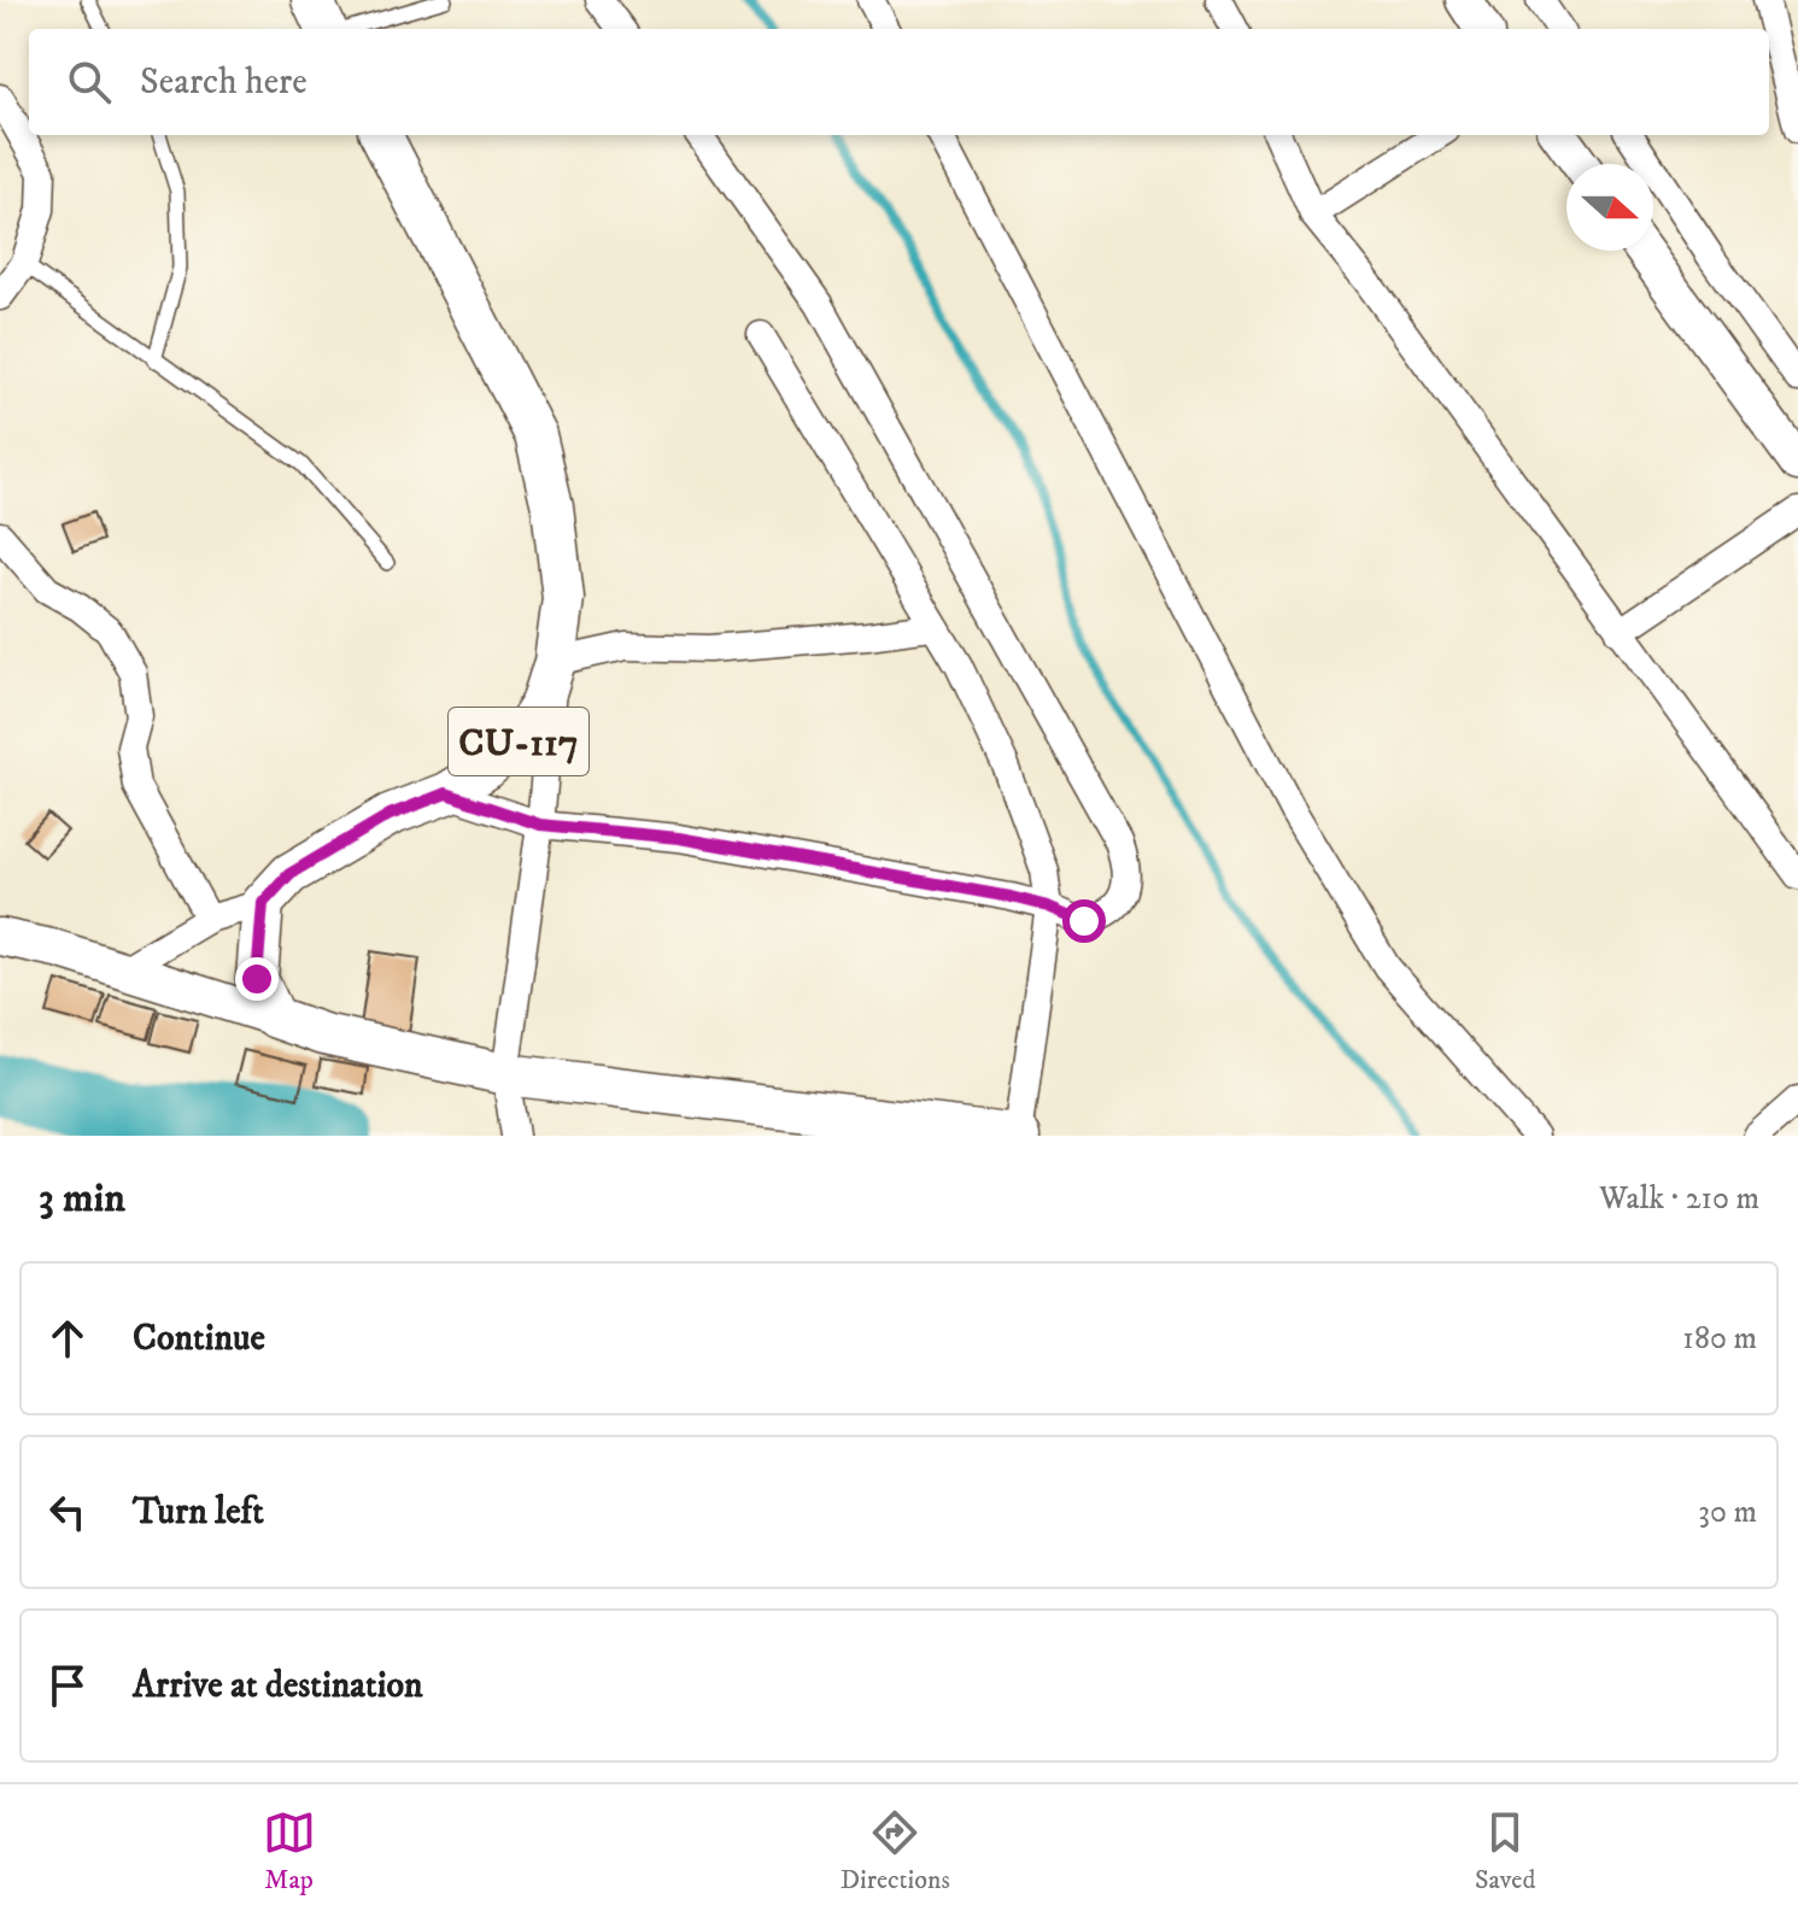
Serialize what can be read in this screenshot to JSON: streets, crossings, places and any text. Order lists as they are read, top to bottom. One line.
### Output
{"streets":{"main road":["CU-117"]},"north":"right","page":{"search":"Search here","heading":["3 min","Walk · 210 m"],"list":[["Continue","180 m"],["Turn left","30 m"],"Arrive at destination"],"nav":["Map","Directions","Saved"]}}
